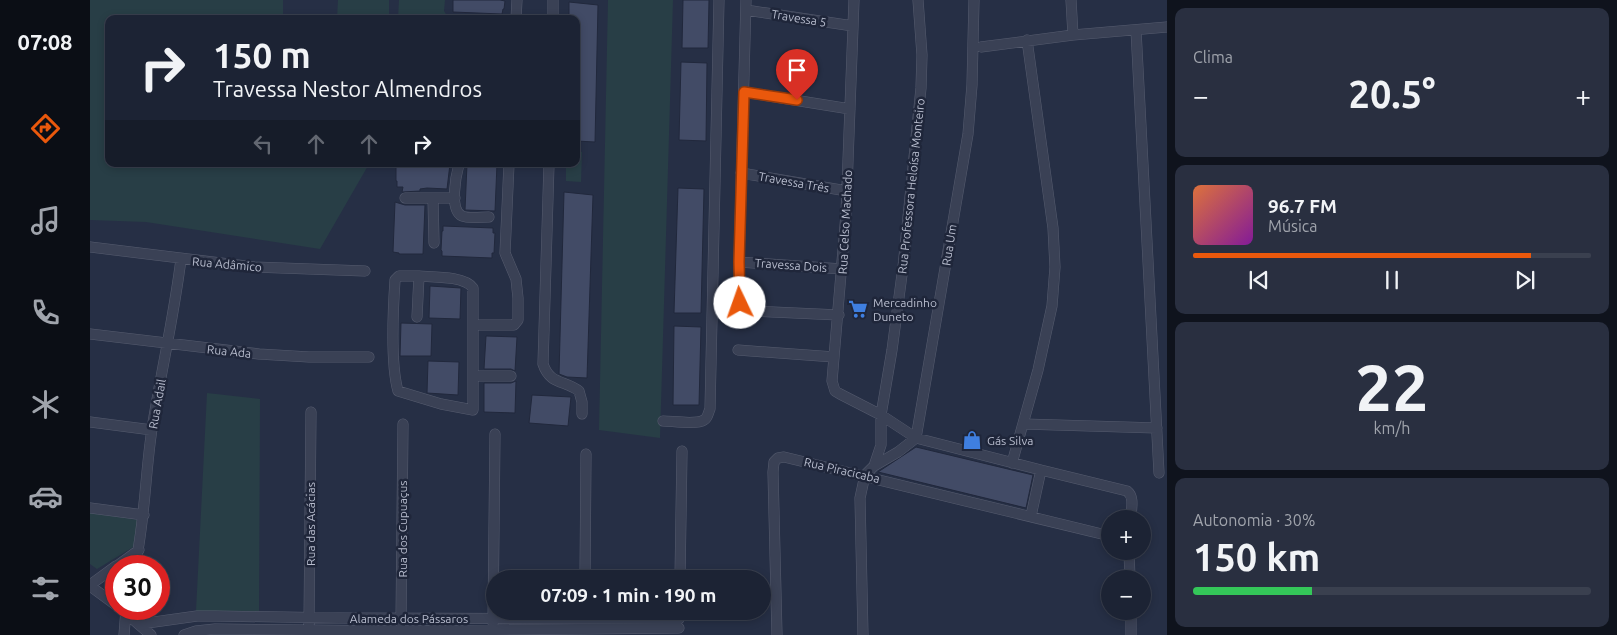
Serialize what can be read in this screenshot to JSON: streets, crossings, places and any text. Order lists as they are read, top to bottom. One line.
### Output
{"streets":{"street":["Travessa 5","Travessa Três","Rua Professora Heloísa Monteiro","Rua Celso Machado","Rua Um","Rua Adâmico","Travessa Dois","Rua Ada","Rua Adail","Rua Piracicaba","Rua das Acácias","Rua dos Cupuaçus","Alameda dos Pássaros"]},"crossings":[["Travessa 5","Rua Celso Machado"],["Travessa Três","Rua Celso Machado"],["Rua Professora Heloísa Monteiro","Rua Celso Machado"],["Rua Professora Heloísa Monteiro","Rua Piracicaba"],["Rua Celso Machado","Travessa Dois"],["Rua Adâmico","Rua Adail"],["Rua Ada","Rua Adail"],["Rua das Acácias","Alameda dos Pássaros"],["Rua dos Cupuaçus","Alameda dos Pássaros"]],"places":{"supermarket":["Mercadinho Duneto"],"shop":["Gás Silva"]},"page":{"tabs":"07:08","tile":["Clima",["22","km/h"],["Autonomia · 30%","150 km"]],"turn":["150 m","Travessa Nestor Almendros"],"heat":["−","20.5°","+"],"song":["96.7 FM","Música"],"map_buttons":["+","−"],"limit":"30","trip":"07:09 · 1 min · 190 m"}}
